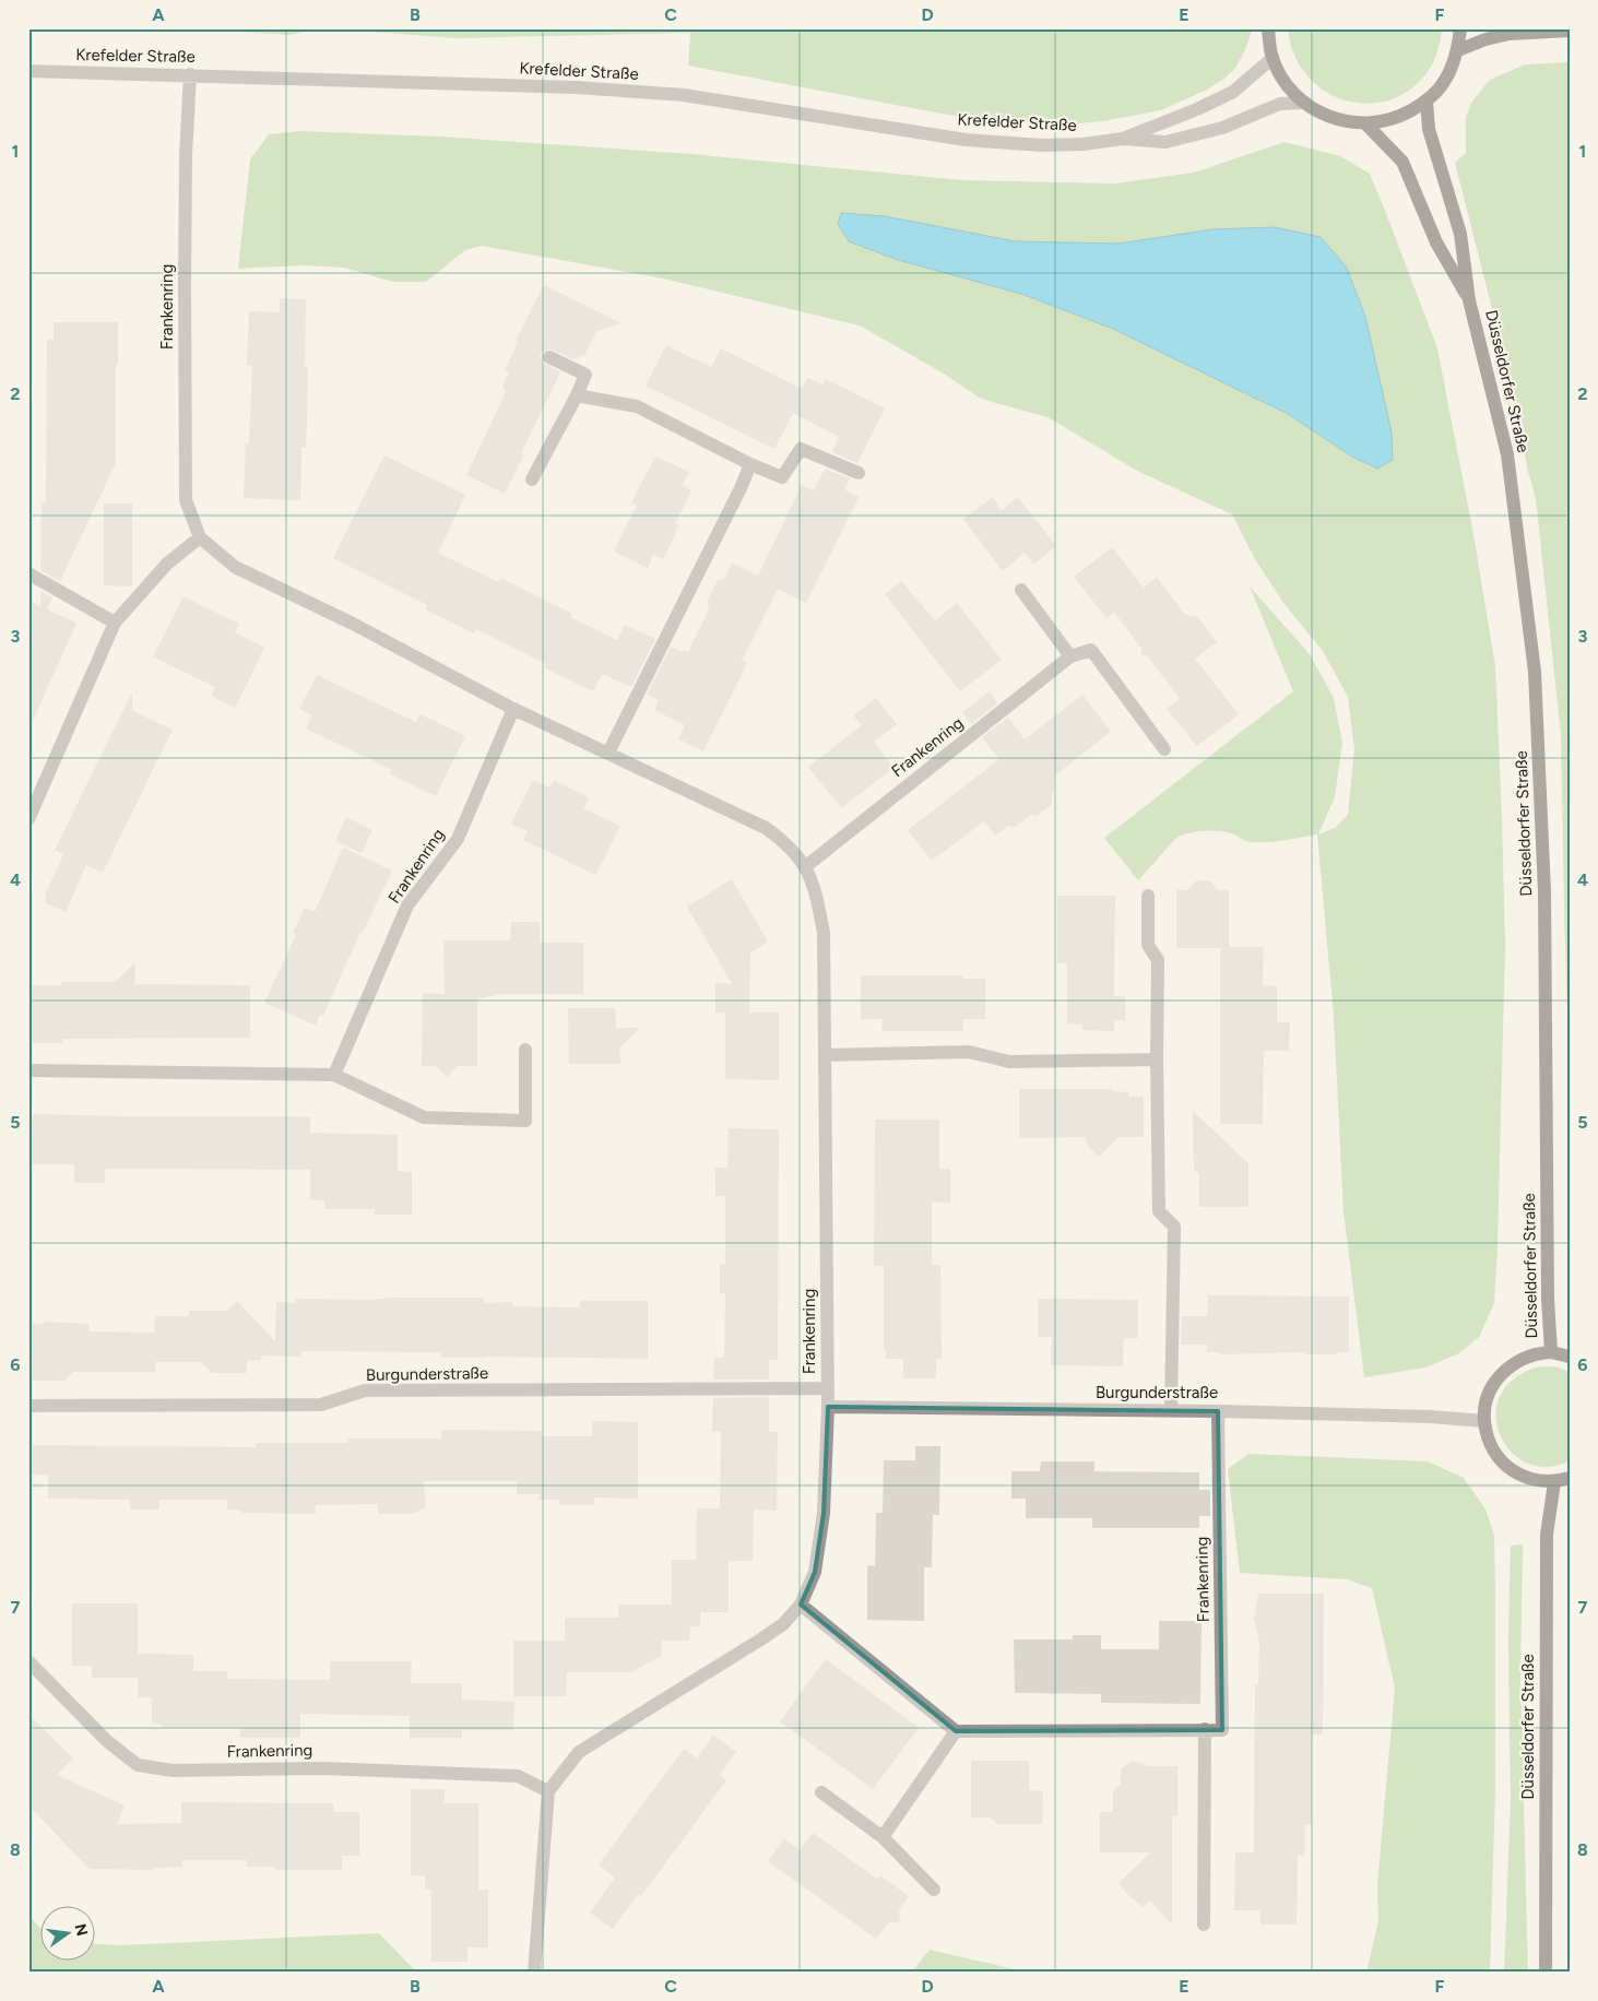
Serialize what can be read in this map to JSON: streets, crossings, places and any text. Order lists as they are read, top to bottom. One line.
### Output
{"streets":{"main road":["Düsseldorfer Straße"],"street":["Krefelder Straße","Frankenring","Burgunderstraße"]},"crossings":[["Krefelder Straße","Frankenring"],["Frankenring","Burgunderstraße"],["Düsseldorfer Straße","Burgunderstraße"]],"north":"right","grid":{"columns":["A","B","C","D","E","F"],"rows":["1","2","3","4","5","6","7","8"]}}
